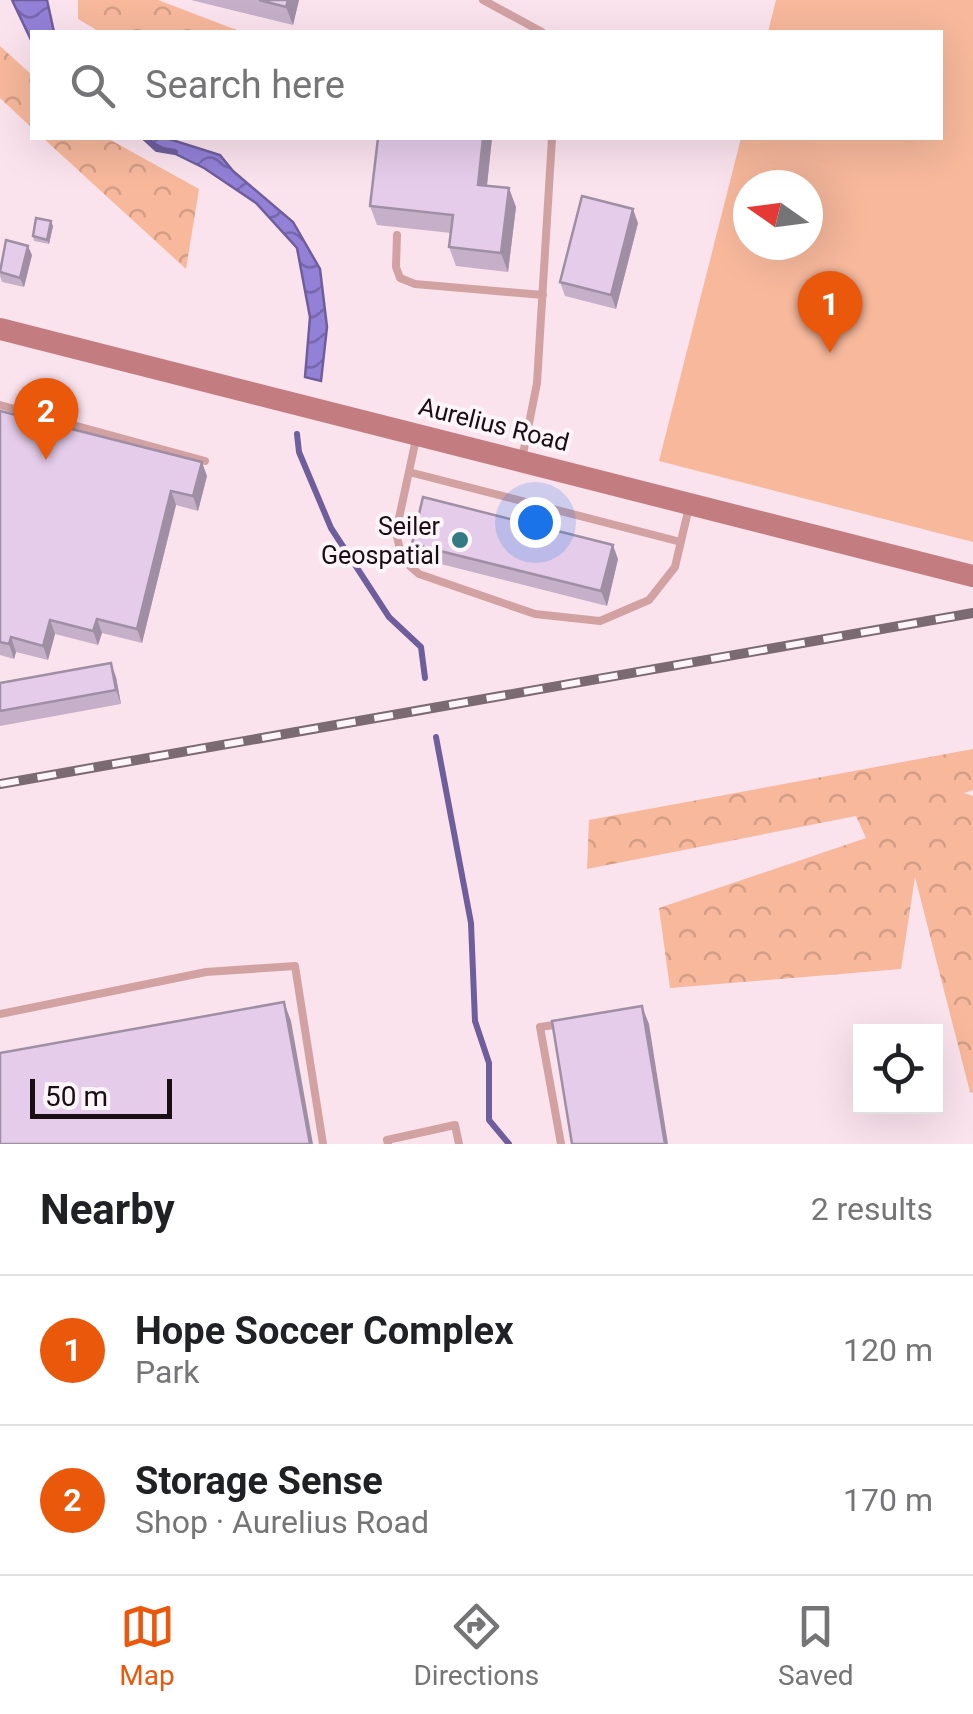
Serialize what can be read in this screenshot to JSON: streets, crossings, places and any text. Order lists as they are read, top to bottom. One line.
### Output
{"streets":{"street":["Aurelius Road"]},"places":["Seiler Geospatial"],"scale_bar":"50 m","north":"left","page":{"search":"Search here","pins":["1","2"],"scale":"50 m","heading":["Nearby","2 results"],"list":[{"mark":"1","name":"Hope Soccer Complex","note":"Park","value":"120 m"},{"mark":"2","name":"Storage Sense","note":"Shop · Aurelius Road","value":"170 m"}],"nav":["Map","Directions","Saved"]}}
